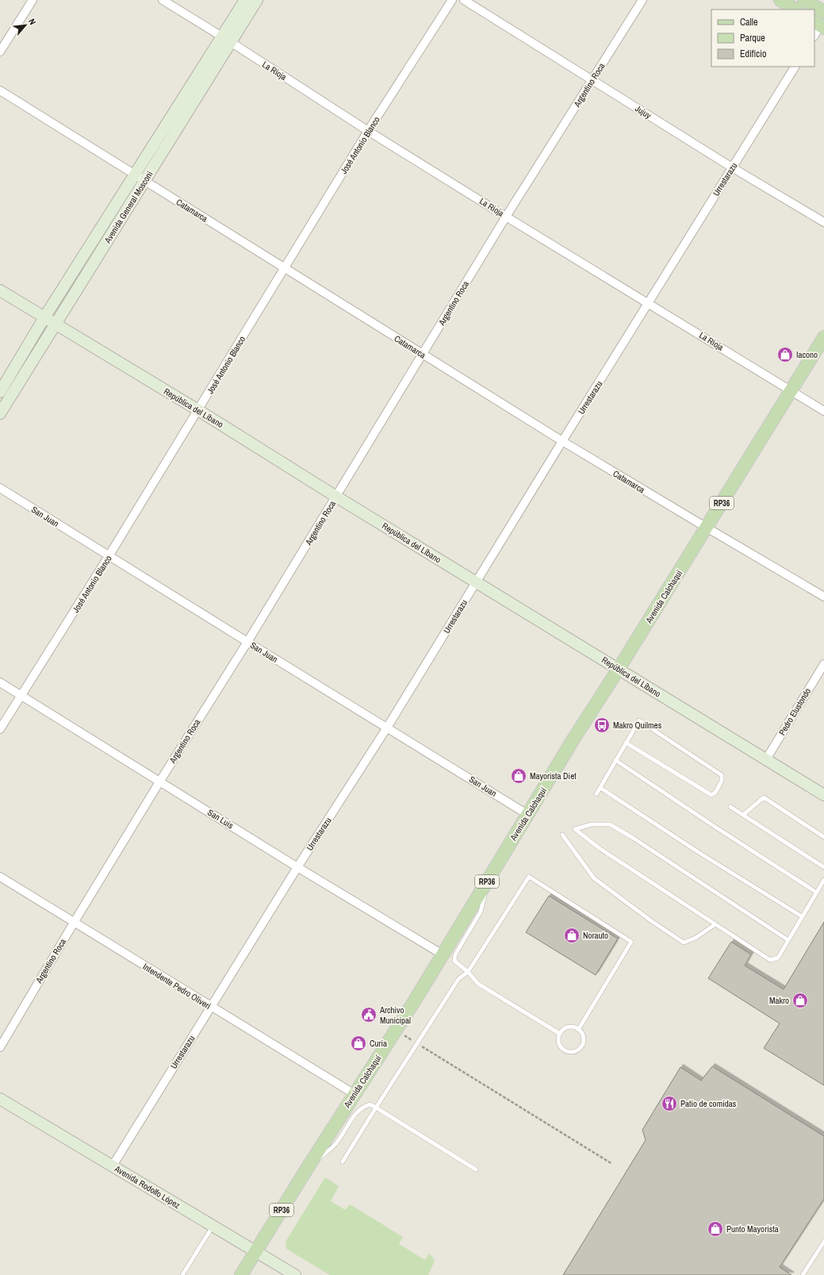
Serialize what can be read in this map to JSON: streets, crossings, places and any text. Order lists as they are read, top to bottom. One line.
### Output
{"streets":{"main road":["RP36","Avenida Calchaquí"],"street":["La Rioja","Argentino Roca","Jujuy","José Antonio Blanco","Urrestarazu","Avenida General Mosconi","Catamarca","República del Líbano","San Juan","Pedro Elustondo","San Luis","Intendente Pedro Oliveri","Avenida Rodolfo López"]},"crossings":[["La Rioja","Argentino Roca"],["La Rioja","José Antonio Blanco"],["La Rioja","Urrestarazu"],["La Rioja","Avenida General Mosconi"],["La Rioja","Avenida Calchaquí"],["Argentino Roca","Jujuy"],["Argentino Roca","Catamarca"],["Argentino Roca","República del Líbano"],["Argentino Roca","San Juan"],["Argentino Roca","San Luis"],["Argentino Roca","Intendente Pedro Oliveri"],["Jujuy","Urrestarazu"],["José Antonio Blanco","Catamarca"],["José Antonio Blanco","República del Líbano"],["José Antonio Blanco","San Juan"],["José Antonio Blanco","San Luis"],["Urrestarazu","Catamarca"],["Urrestarazu","República del Líbano"],["Urrestarazu","San Juan"],["Urrestarazu","San Luis"],["Urrestarazu","Intendente Pedro Oliveri"],["Urrestarazu","Avenida Rodolfo López"],["Avenida General Mosconi","Catamarca"],["Avenida General Mosconi","República del Líbano"],["Catamarca","Avenida Calchaquí"],["República del Líbano","Avenida Calchaquí"],["República del Líbano","Pedro Elustondo"],["San Juan","Avenida Calchaquí"],["Avenida Calchaquí","San Luis"],["Avenida Calchaquí","Intendente Pedro Oliveri"],["Avenida Calchaquí","Avenida Rodolfo López"]],"places":{"shop":["Iacono","Mayorista Diet","Norauto","Makro","Curia","Punto Mayorista"],"bus stop":["Makro Quilmes"],"public building":["Archivo Municipal"],"restaurant":["Patio de comidas"]},"legend":["Calle","Parque","Edificio"],"north":"top right"}
